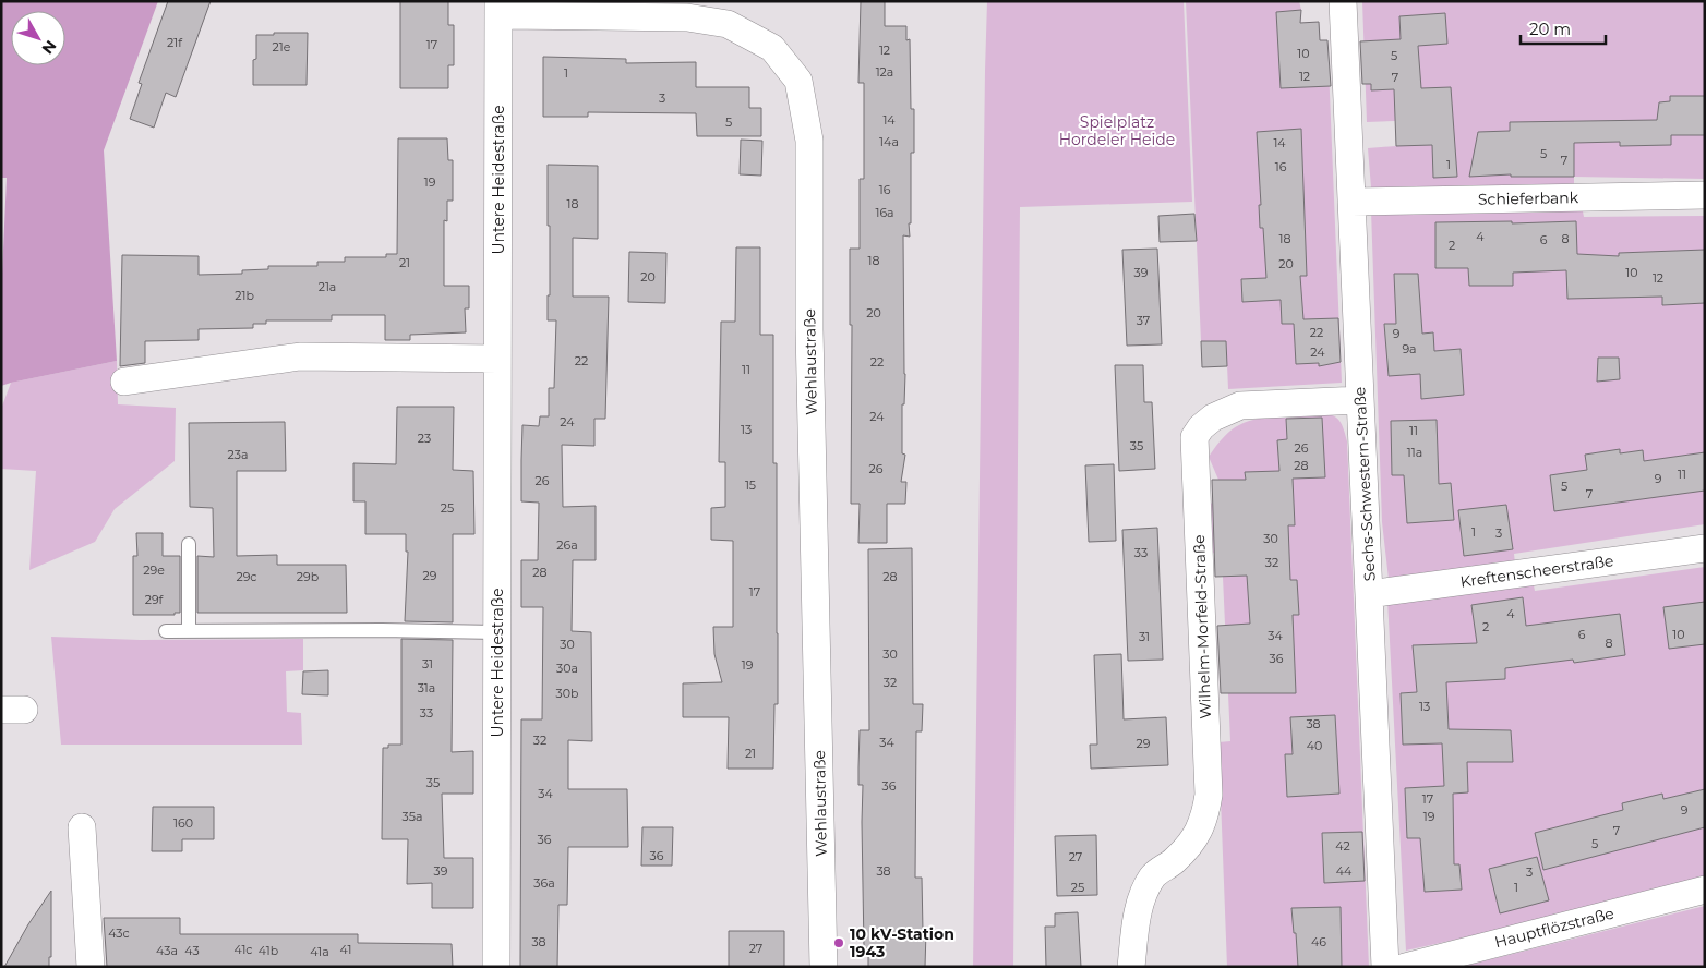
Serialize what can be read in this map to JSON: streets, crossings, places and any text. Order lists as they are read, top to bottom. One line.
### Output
{"streets":{"street":["Untere Heidestraße","Schieferbank","Wehlaustraße","Sechs-Schwestern-Straße","Kreftenscheerstraße","Wilhelm-Morfeld-Straße","Hauptflözstraße"]},"crossings":[["Untere Heidestraße","Wehlaustraße"],["Schieferbank","Sechs-Schwestern-Straße"],["Sechs-Schwestern-Straße","Kreftenscheerstraße"],["Sechs-Schwestern-Straße","Wilhelm-Morfeld-Straße"]],"parks":["Spielplatz Hordeler Heide"],"places":["10 kV-Station 1943"],"house_numbers":["21f","17","21e","12","10","5","12a","1","12","7","3","14","5","14a","14","5","7","1","16","19","16","18","16a","4","18","8","6","2","18","21","20","39","10","20","12","21a","21b","20","37","22","9","9a","24","22","22","11","24","24","13","11","23","35","26","11a","23a","28","26","11","9","26","15","5","7","25","1","3","30","26a","33","32","29e","28","29","29c","29b","28","17","29f","4","2","6","10","34","31","8","30","30","36","31","19","30a","32","31a","30b","13","33","38","32","34","29","40","21","35","36","34","17","9","35a","19","160","7","36","5","42","36","27","39","38","44","3","36a","25","1","43c","38","46","27","41c","41","43a","43","41b","41a"],"scale_bar":"20 m","north":"bottom right"}
